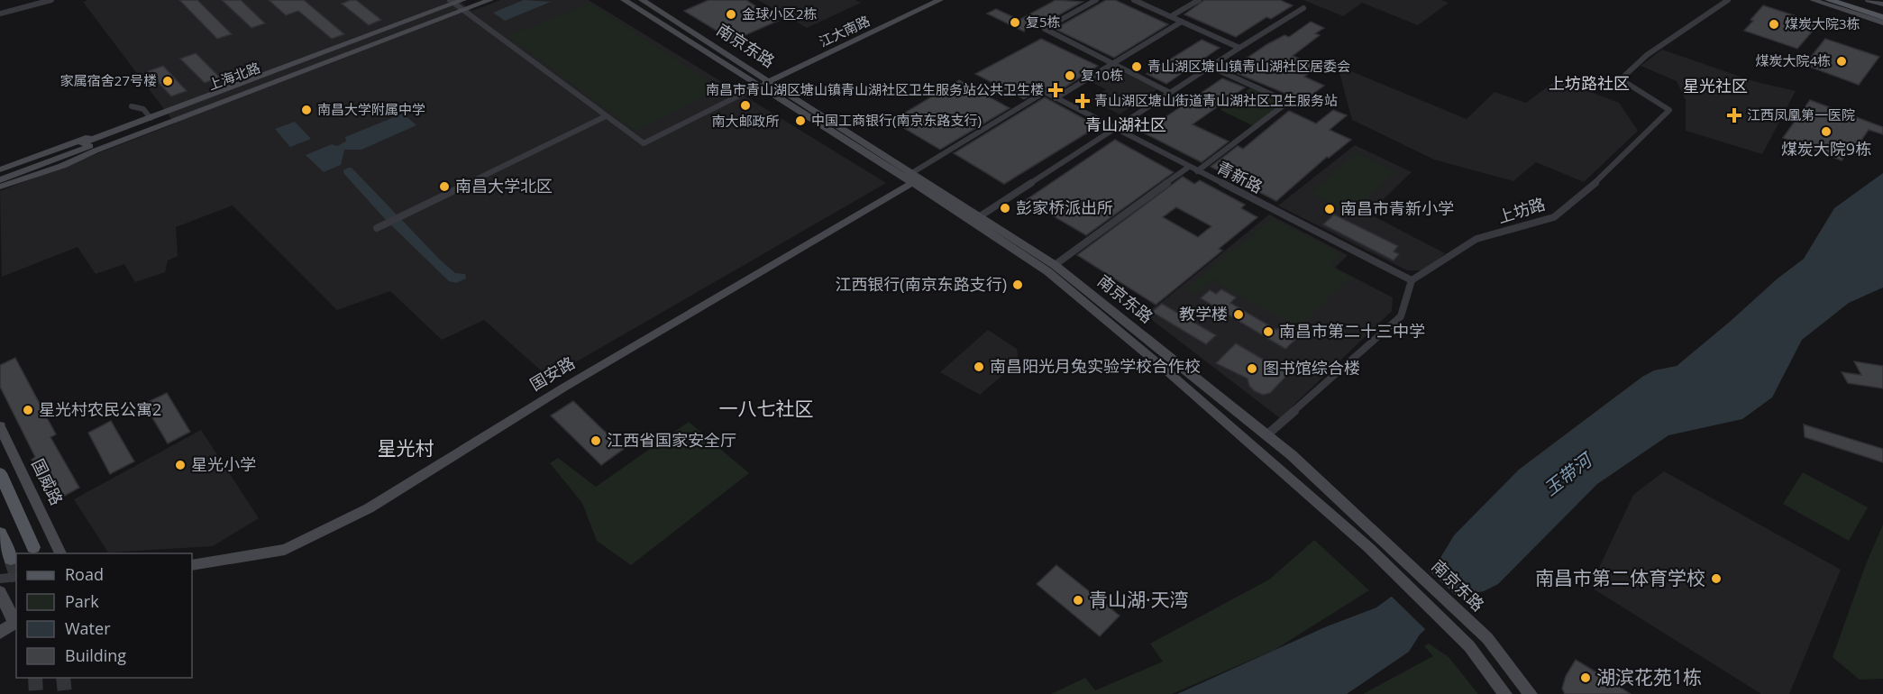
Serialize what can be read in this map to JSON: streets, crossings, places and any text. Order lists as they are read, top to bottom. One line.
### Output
{"streets":{"main road":["江大南路","南京东路","上海北路","国安路","国威路"],"street":["青新路","上坊路"]},"crossings":[["江大南路","南京东路"],["南京东路","国安路"],["青新路","上坊路"]],"districts":["上坊路社区","星光社区","青山湖社区","一八七社区","星光村"],"water":["玉带河"],"places":{"other":["金球小区2栋","复5栋","煤炭大院3栋","煤炭大院4栋","青山湖区塘山镇青山湖社区居委会","复10栋","家属宿舍27号楼","南大邮政所","南昌大学附属中学","中国工商银行(南京东路支行)","煤炭大院9栋","南昌大学北区","彭家桥派出所","南昌市青新小学","江西银行(南京东路支行)","教学楼","南昌市第二十三中学","南昌阳光月兔实验学校合作校","图书馆综合楼","星光村农民公寓2","江西省国家安全厅","星光小学","南昌市第二体育学校","青山湖·天湾","湖滨花苑1栋"],"health":["南昌市青山湖区塘山镇青山湖社区卫生服务站公共卫生楼","青山湖区塘山街道青山湖社区卫生服务站","江西凤凰第一医院"]},"legend":["Road","Park","Water","Building"]}
